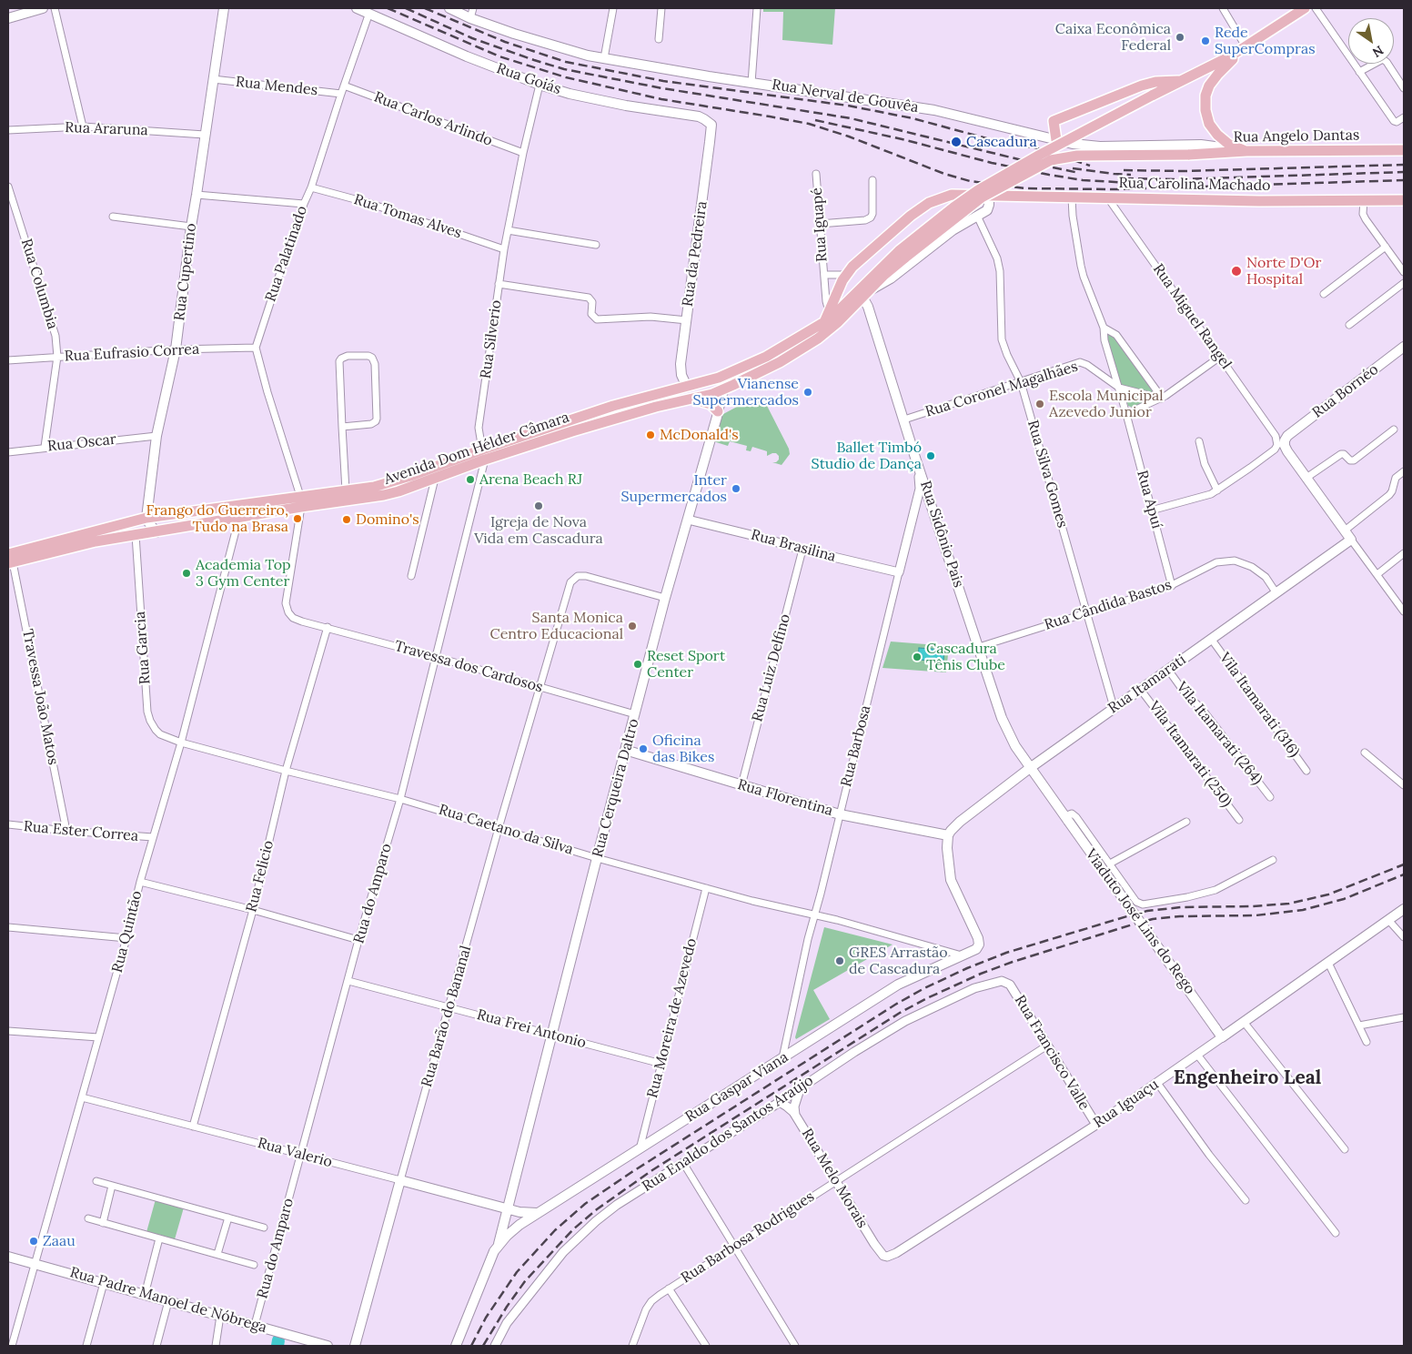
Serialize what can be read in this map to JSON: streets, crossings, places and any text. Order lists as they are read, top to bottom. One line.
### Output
{"streets":{"main road":["Rua Goiás","Rua Nerval de Gouvêa","Rua Angelo Dantas","Rua Carolina Machado","Rua da Pedreira","Rua Cupertino","Rua Bornéo","Avenida Dom Hélder Câmara","Rua Sidônio Pais","Rua Itamarati","Rua Cerqueira Daltro","Rua Florentina","Viaduto José Lins do Rego","Rua Barão do Bananal","Rua Gaspar Viana","Rua Iguaçu","Rua Valerio","Rua Padre Manoel de Nóbrega"],"street":["Rua Mendes","Rua Carlos Arlindo","Rua Araruna","Rua Tomas Alves","Rua Iguapé","Rua Palatinado","Rua Columbia","Rua Miguel Rangel","Rua Silverio","Rua Eufrasio Correa","Rua Coronel Magalhães","Rua Oscar","Rua Silva Gomes","Rua Apuí","Rua Brasilina","Rua Cândida Bastos","Rua Garcia","Travessa dos Cardosos","Rua Luiz Delfino","Travessa João Matos","Vila Itamarati (316)","Vila Itamarati (264)","Rua Barbosa","Vila Itamarati (250)","Rua Caetano da Silva","Rua Ester Correa","Rua Felicio","Rua do Amparo","Rua Quintão","Rua Moreira de Azevedo","Rua Frei Antonio","Rua Francisco Valle","Rua Enaldo dos Santos Araújo","Rua Melo Morais","Rua Barbosa Rodrigues"]},"crossings":[["Rua Goiás","Rua Palatinado"],["Rua Goiás","Rua da Pedreira"],["Rua Goiás","Rua Silverio"],["Rua Mendes","Rua Palatinado"],["Rua Mendes","Rua Cupertino"],["Rua Nerval de Gouvêa","Rua Angelo Dantas"],["Rua Carlos Arlindo","Rua Palatinado"],["Rua Carlos Arlindo","Rua Silverio"],["Rua Araruna","Rua Cupertino"],["Rua Angelo Dantas","Avenida Dom Hélder Câmara"],["Rua Carolina Machado","Rua Miguel Rangel"],["Rua Carolina Machado","Avenida Dom Hélder Câmara"],["Rua Carolina Machado","Rua Apuí"],["Rua Tomas Alves","Rua Palatinado"],["Rua Tomas Alves","Rua Silverio"],["Rua Palatinado","Rua Eufrasio Correa"],["Rua da Pedreira","Avenida Dom Hélder Câmara"],["Rua Cupertino","Rua Eufrasio Correa"],["Rua Cupertino","Rua Oscar"],["Rua Cupertino","Avenida Dom Hélder Câmara"],["Rua Columbia","Rua Eufrasio Correa"],["Rua Columbia","Rua Oscar"],["Rua Silverio","Avenida Dom Hélder Câmara"],["Rua Silverio","Rua do Amparo"],["Rua Coronel Magalhães","Rua Silva Gomes"],["Rua Coronel Magalhães","Rua Apuí"],["Rua Coronel Magalhães","Rua Sidônio Pais"],["Avenida Dom Hélder Câmara","Rua Silva Gomes"],["Avenida Dom Hélder Câmara","Rua Sidônio Pais"],["Avenida Dom Hélder Câmara","Rua Garcia"],["Avenida Dom Hélder Câmara","Travessa dos Cardosos"],["Avenida Dom Hélder Câmara","Travessa João Matos"],["Avenida Dom Hélder Câmara","Rua Cerqueira Daltro"],["Avenida Dom Hélder Câmara","Rua do Amparo"],["Avenida Dom Hélder Câmara","Rua Quintão"],["Rua Silva Gomes","Rua Cândida Bastos"],["Rua Silva Gomes","Rua Itamarati"],["Rua Apuí","Rua Cândida Bastos"],["Rua Sidônio Pais","Rua Cândida Bastos"],["Rua Sidônio Pais","Rua Itamarati"],["Rua Sidônio Pais","Rua Barbosa"],["Rua Sidônio Pais","Viaduto José Lins do Rego"],["Rua Brasilina","Rua Luiz Delfino"],["Rua Brasilina","Rua Barbosa"],["Rua Brasilina","Rua Cerqueira Daltro"],["Rua Cândida Bastos","Rua Itamarati"],["Rua Garcia","Rua Caetano da Silva"],["Rua Garcia","Rua Quintão"],["Travessa dos Cardosos","Rua Cerqueira Daltro"],["Travessa dos Cardosos","Rua Felicio"],["Travessa dos Cardosos","Rua do Amparo"],["Travessa dos Cardosos","Rua Barão do Bananal"],["Rua Luiz Delfino","Rua Florentina"],["Rua Itamarati","Vila Itamarati (316)"],["Rua Itamarati","Vila Itamarati (264)"],["Rua Itamarati","Vila Itamarati (250)"],["Rua Itamarati","Rua Florentina"],["Rua Itamarati","Viaduto José Lins do Rego"],["Rua Itamarati","Rua Gaspar Viana"],["Travessa João Matos","Rua Ester Correa"],["Rua Barbosa","Rua Florentina"],["Rua Barbosa","Rua Caetano da Silva"],["Rua Barbosa","Rua Gaspar Viana"],["Rua Cerqueira Daltro","Rua Florentina"],["Rua Cerqueira Daltro","Rua Caetano da Silva"],["Rua Cerqueira Daltro","Rua Barão do Bananal"],["Rua Cerqueira Daltro","Rua Frei Antonio"],["Rua Cerqueira Daltro","Rua Gaspar Viana"],["Rua Cerqueira Daltro","Rua Valerio"],["Rua Florentina","Rua Gaspar Viana"],["Rua Caetano da Silva","Rua Felicio"],["Rua Caetano da Silva","Rua do Amparo"],["Rua Caetano da Silva","Rua Quintão"],["Rua Caetano da Silva","Rua Barão do Bananal"],["Rua Caetano da Silva","Rua Moreira de Azevedo"],["Rua Caetano da Silva","Rua Gaspar Viana"],["Rua Ester Correa","Rua Quintão"],["Rua Felicio","Rua Valerio"],["Rua do Amparo","Rua Frei Antonio"],["Rua do Amparo","Rua Valerio"],["Rua do Amparo","Rua Padre Manoel de Nóbrega"],["Viaduto José Lins do Rego","Rua Iguaçu"],["Rua Quintão","Rua Valerio"],["Rua Quintão","Rua Padre Manoel de Nóbrega"],["Rua Barão do Bananal","Rua Frei Antonio"],["Rua Barão do Bananal","Rua Valerio"],["Rua Moreira de Azevedo","Rua Frei Antonio"],["Rua Moreira de Azevedo","Rua Gaspar Viana"],["Rua Francisco Valle","Rua Iguaçu"],["Rua Francisco Valle","Rua Enaldo dos Santos Araújo"],["Rua Francisco Valle","Rua Barbosa Rodrigues"],["Rua Iguaçu","Rua Melo Morais"],["Rua Enaldo dos Santos Araújo","Rua Melo Morais"],["Rua Melo Morais","Rua Barbosa Rodrigues"]],"districts":["Engenheiro Leal"],"places":["Caixa Econômica Federal","Rede SuperCompras","Cascadura","Norte D'Or Hospital","Vianense Supermercados","Escola Municipal Azevedo Junior","McDonald's","Ballet Timbó Studio de Dança","Arena Beach RJ","Inter Supermercados","Igreja de Nova Vida em Cascadura","Frango do Guerreiro, Tudo na Brasa","Domino's","Academia Top 3 Gym Center","Santa Monica Centro Educacional","Cascadura Tênis Clube","Reset Sport Center","Oficina das Bikes","GRES Arrastão de Cascadura","Zaau"],"north":"bottom right"}
